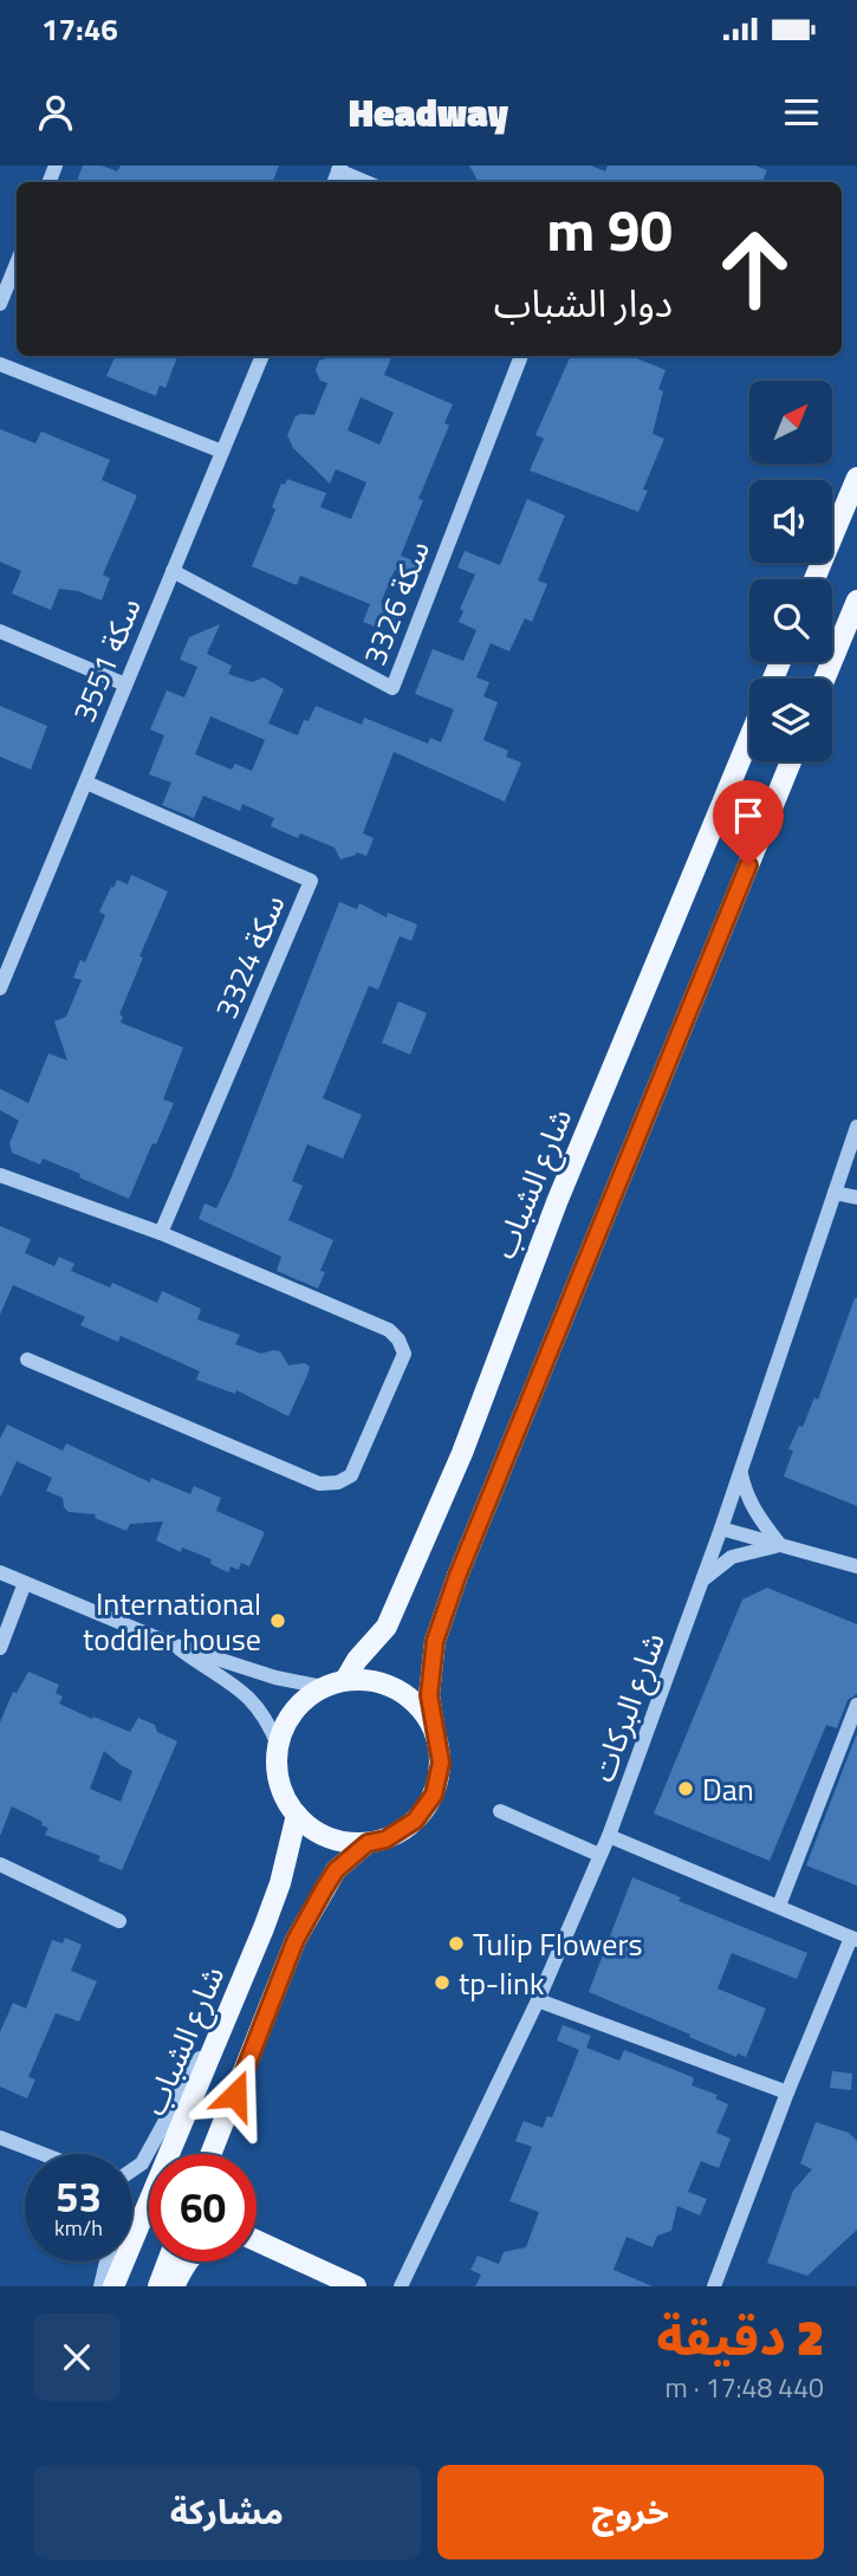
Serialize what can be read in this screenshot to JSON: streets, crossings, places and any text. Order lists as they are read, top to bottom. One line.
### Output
{"streets":{"main road":["شارع الشباب"],"street":["سكة 3326","سكة 3551","سكة 3324","شارع البركات"]},"crossings":[["سكة 3326","سكة 3551"],["سكة 3551","سكة 3324"]],"places":["International toddler house","Dan","Tulip Flowers","tp-link"],"north":"top right","page":{"status":"17:46","header":"Headway","turn":["90 m","دوار الشباب"],"speed":"53 km/h","limit":"60","heading":["2 دقيقة","440 m · 17:48"],"buttons":["خروج","مشاركة"]}}
